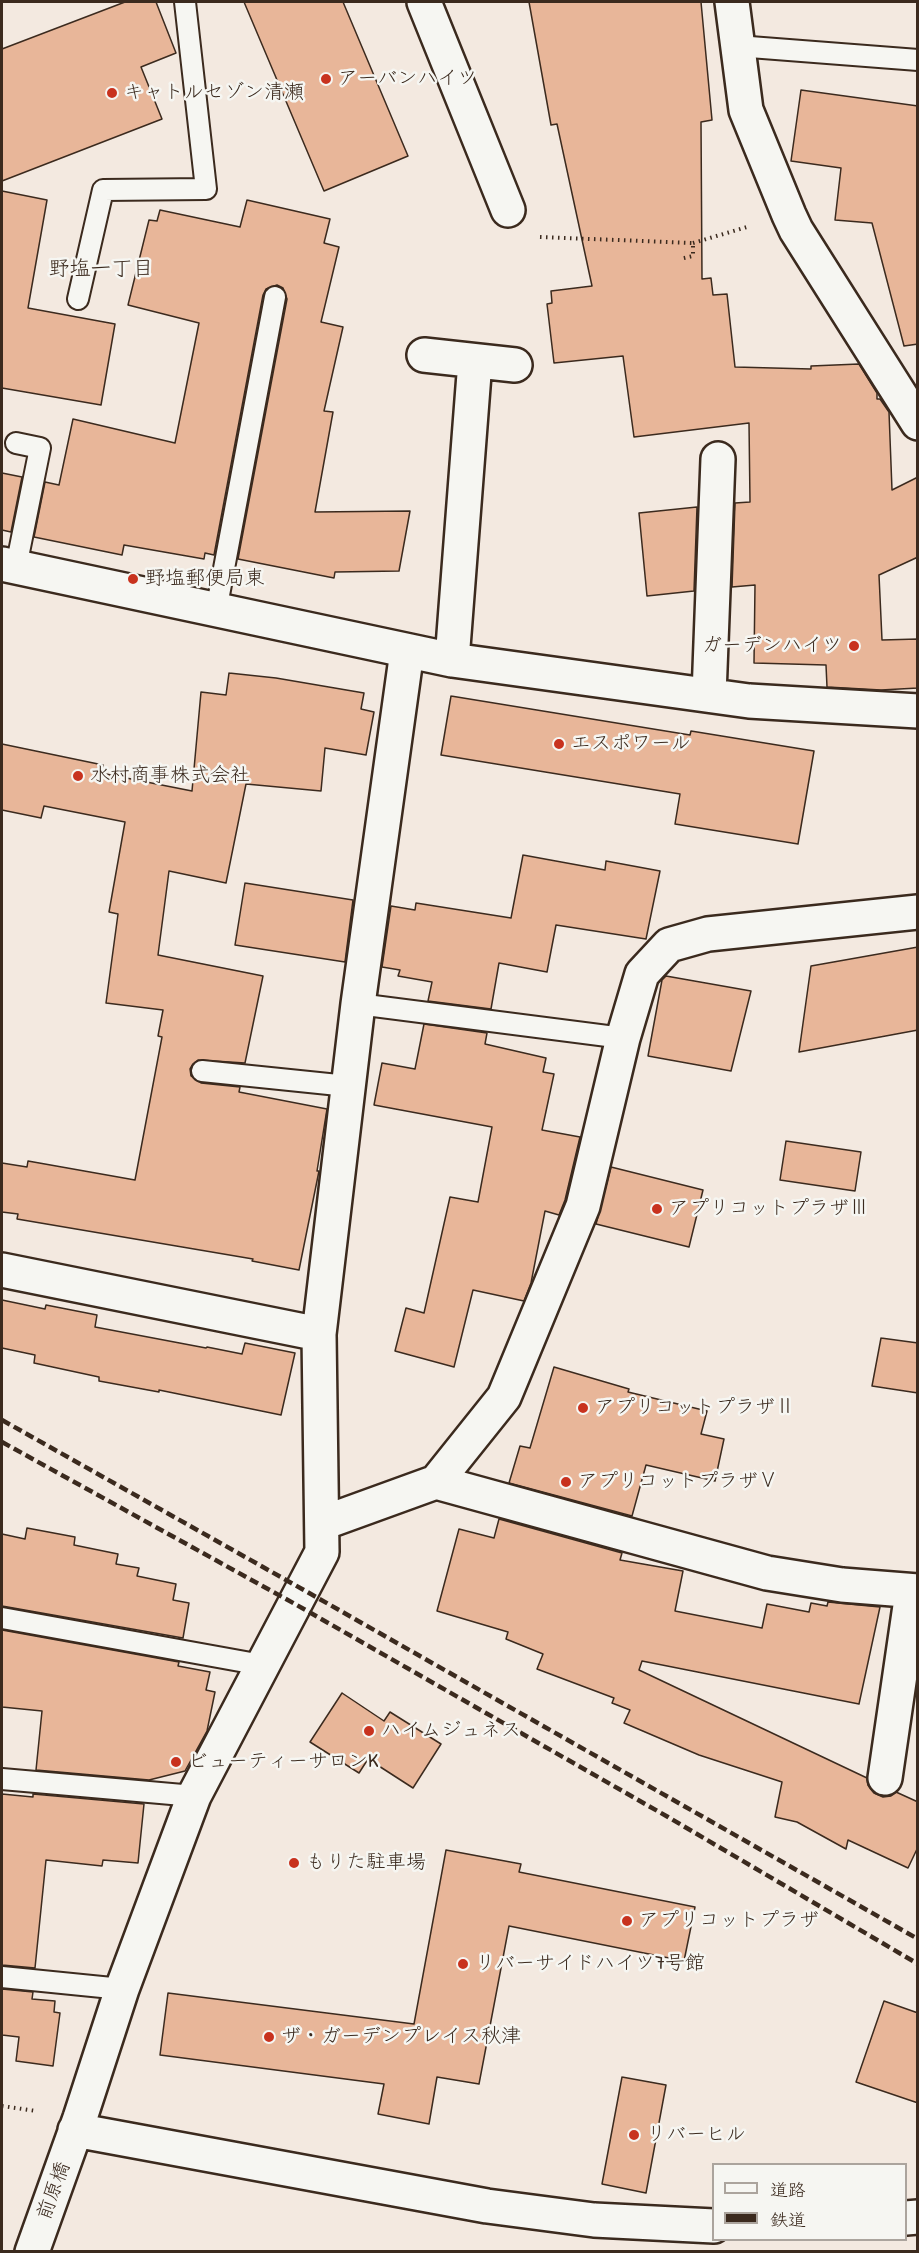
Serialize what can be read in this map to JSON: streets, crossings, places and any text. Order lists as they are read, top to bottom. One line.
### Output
{"streets":{"street":["前原橋"]},"districts":["野塩一丁目"],"places":["アーバンハイツ","キャトルセゾン清瀬","野塩郵便局東","ガーデンハイツ","エスポワール","水村商事株式会社","アプリコットプラザⅢ","アプリコットプラザⅡ","アプリコットプラザⅤ","ハイムジュネス","ビューティーサロンK","もりた駐車場","アプリコットプラザ","リバーサイドハイツ7号館","ザ・ガーデンプレイス秋津","リバーヒル"],"legend":["道路","鉄道"]}
